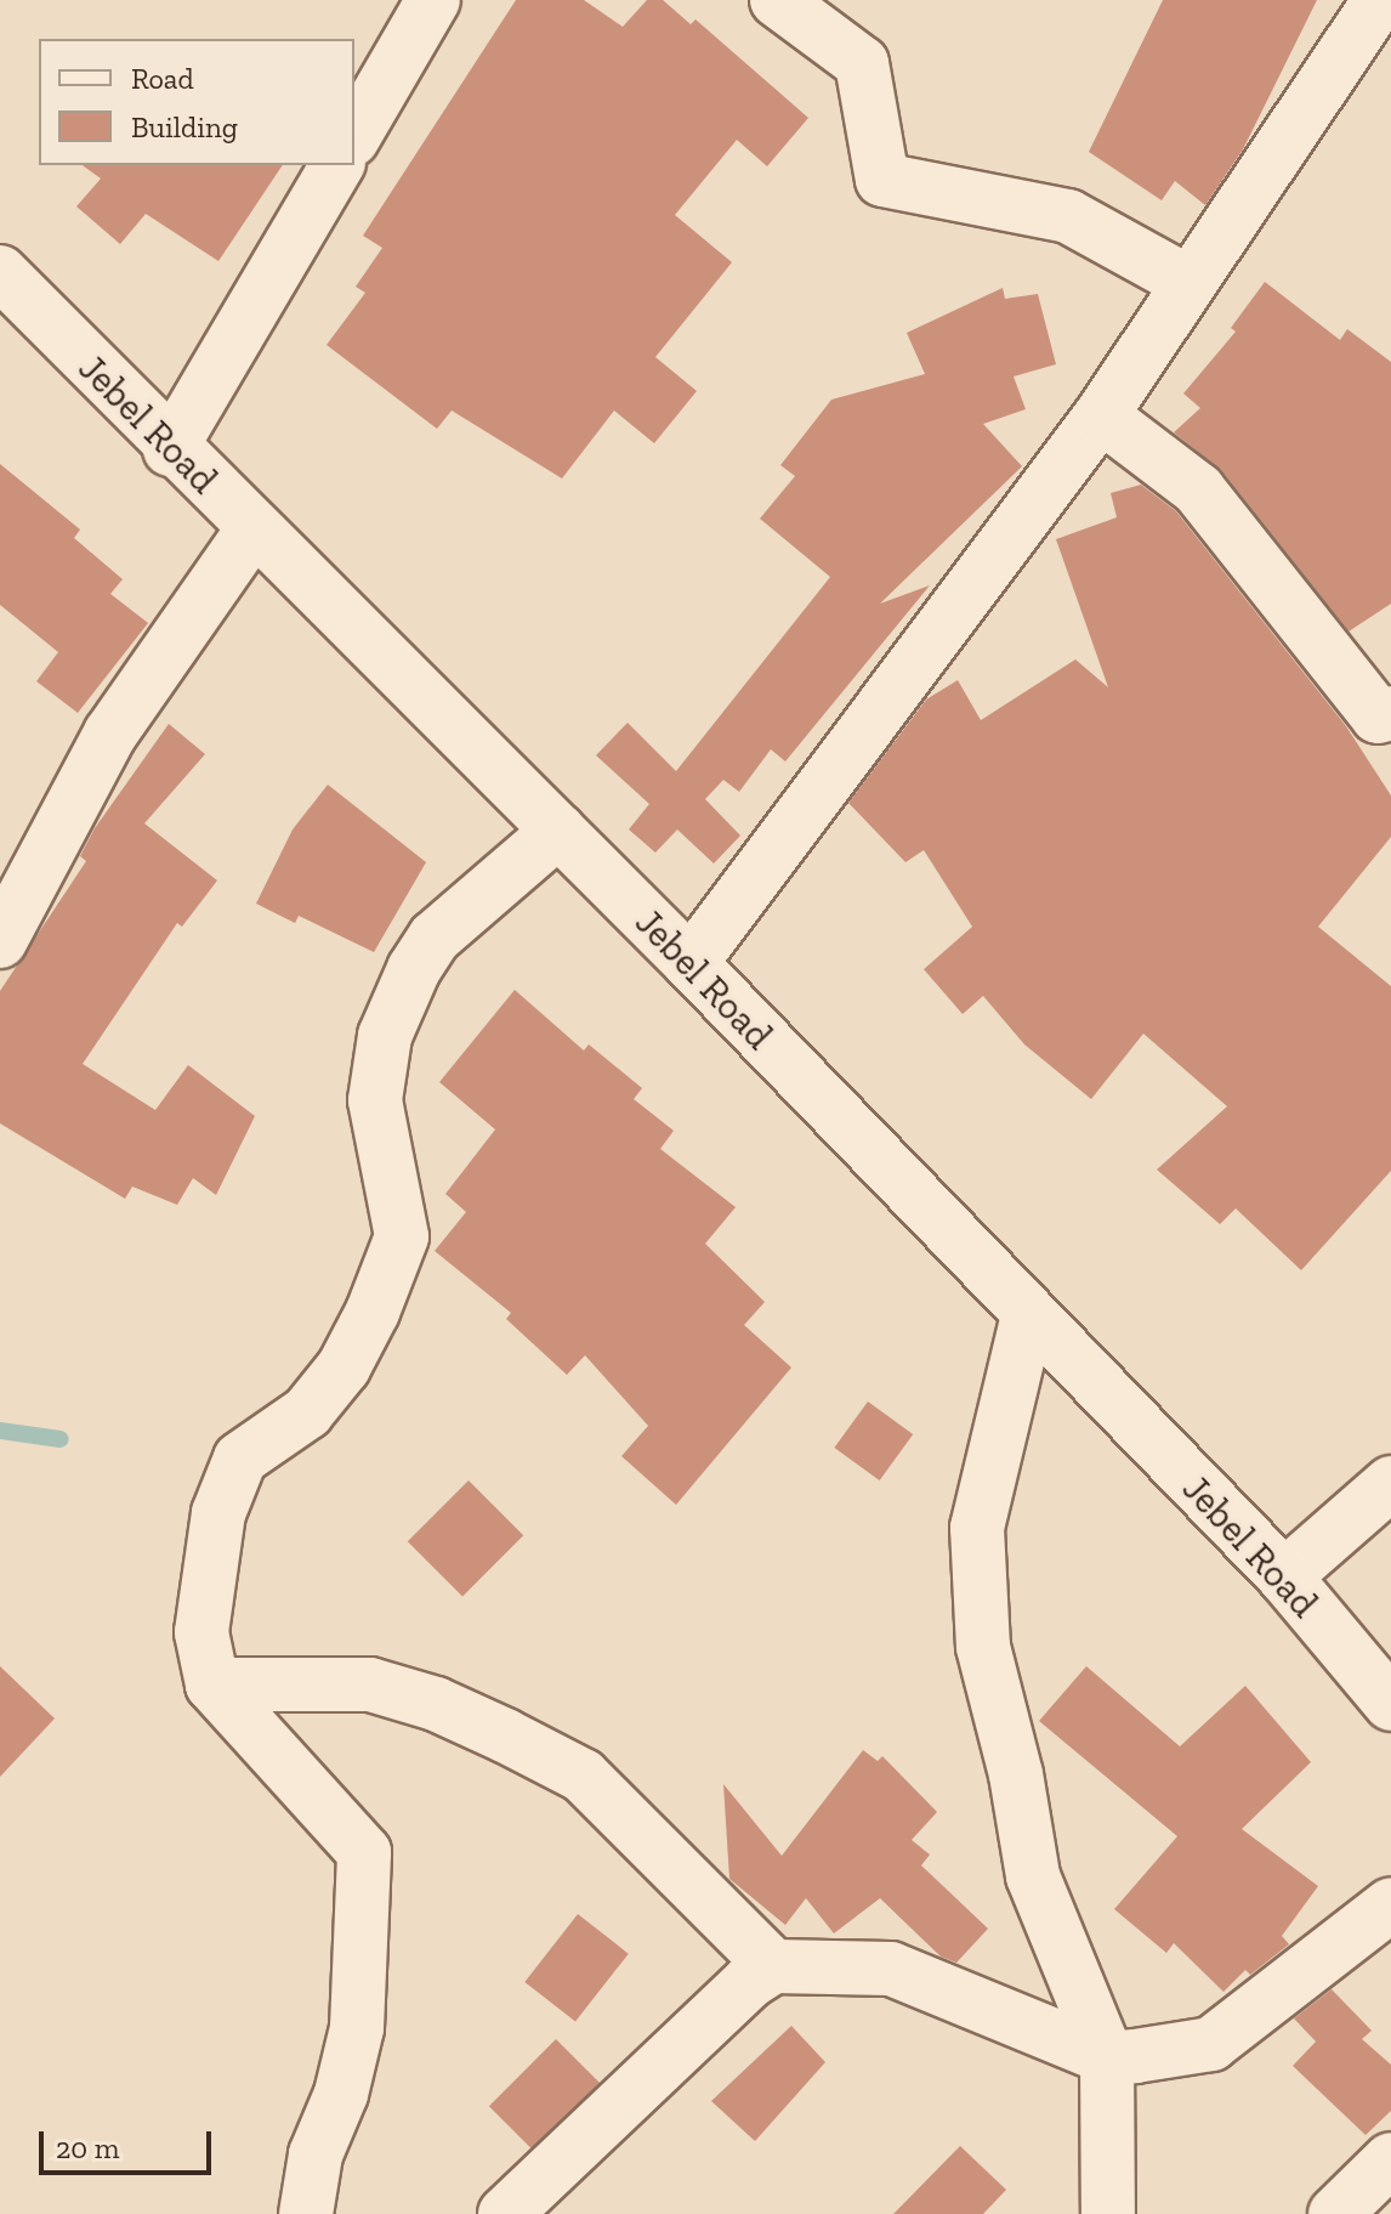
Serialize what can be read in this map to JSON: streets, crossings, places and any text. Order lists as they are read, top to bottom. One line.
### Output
{"streets":{"street":["Jebel Road"]},"legend":["Road","Building"],"scale_bar":"20 m"}
